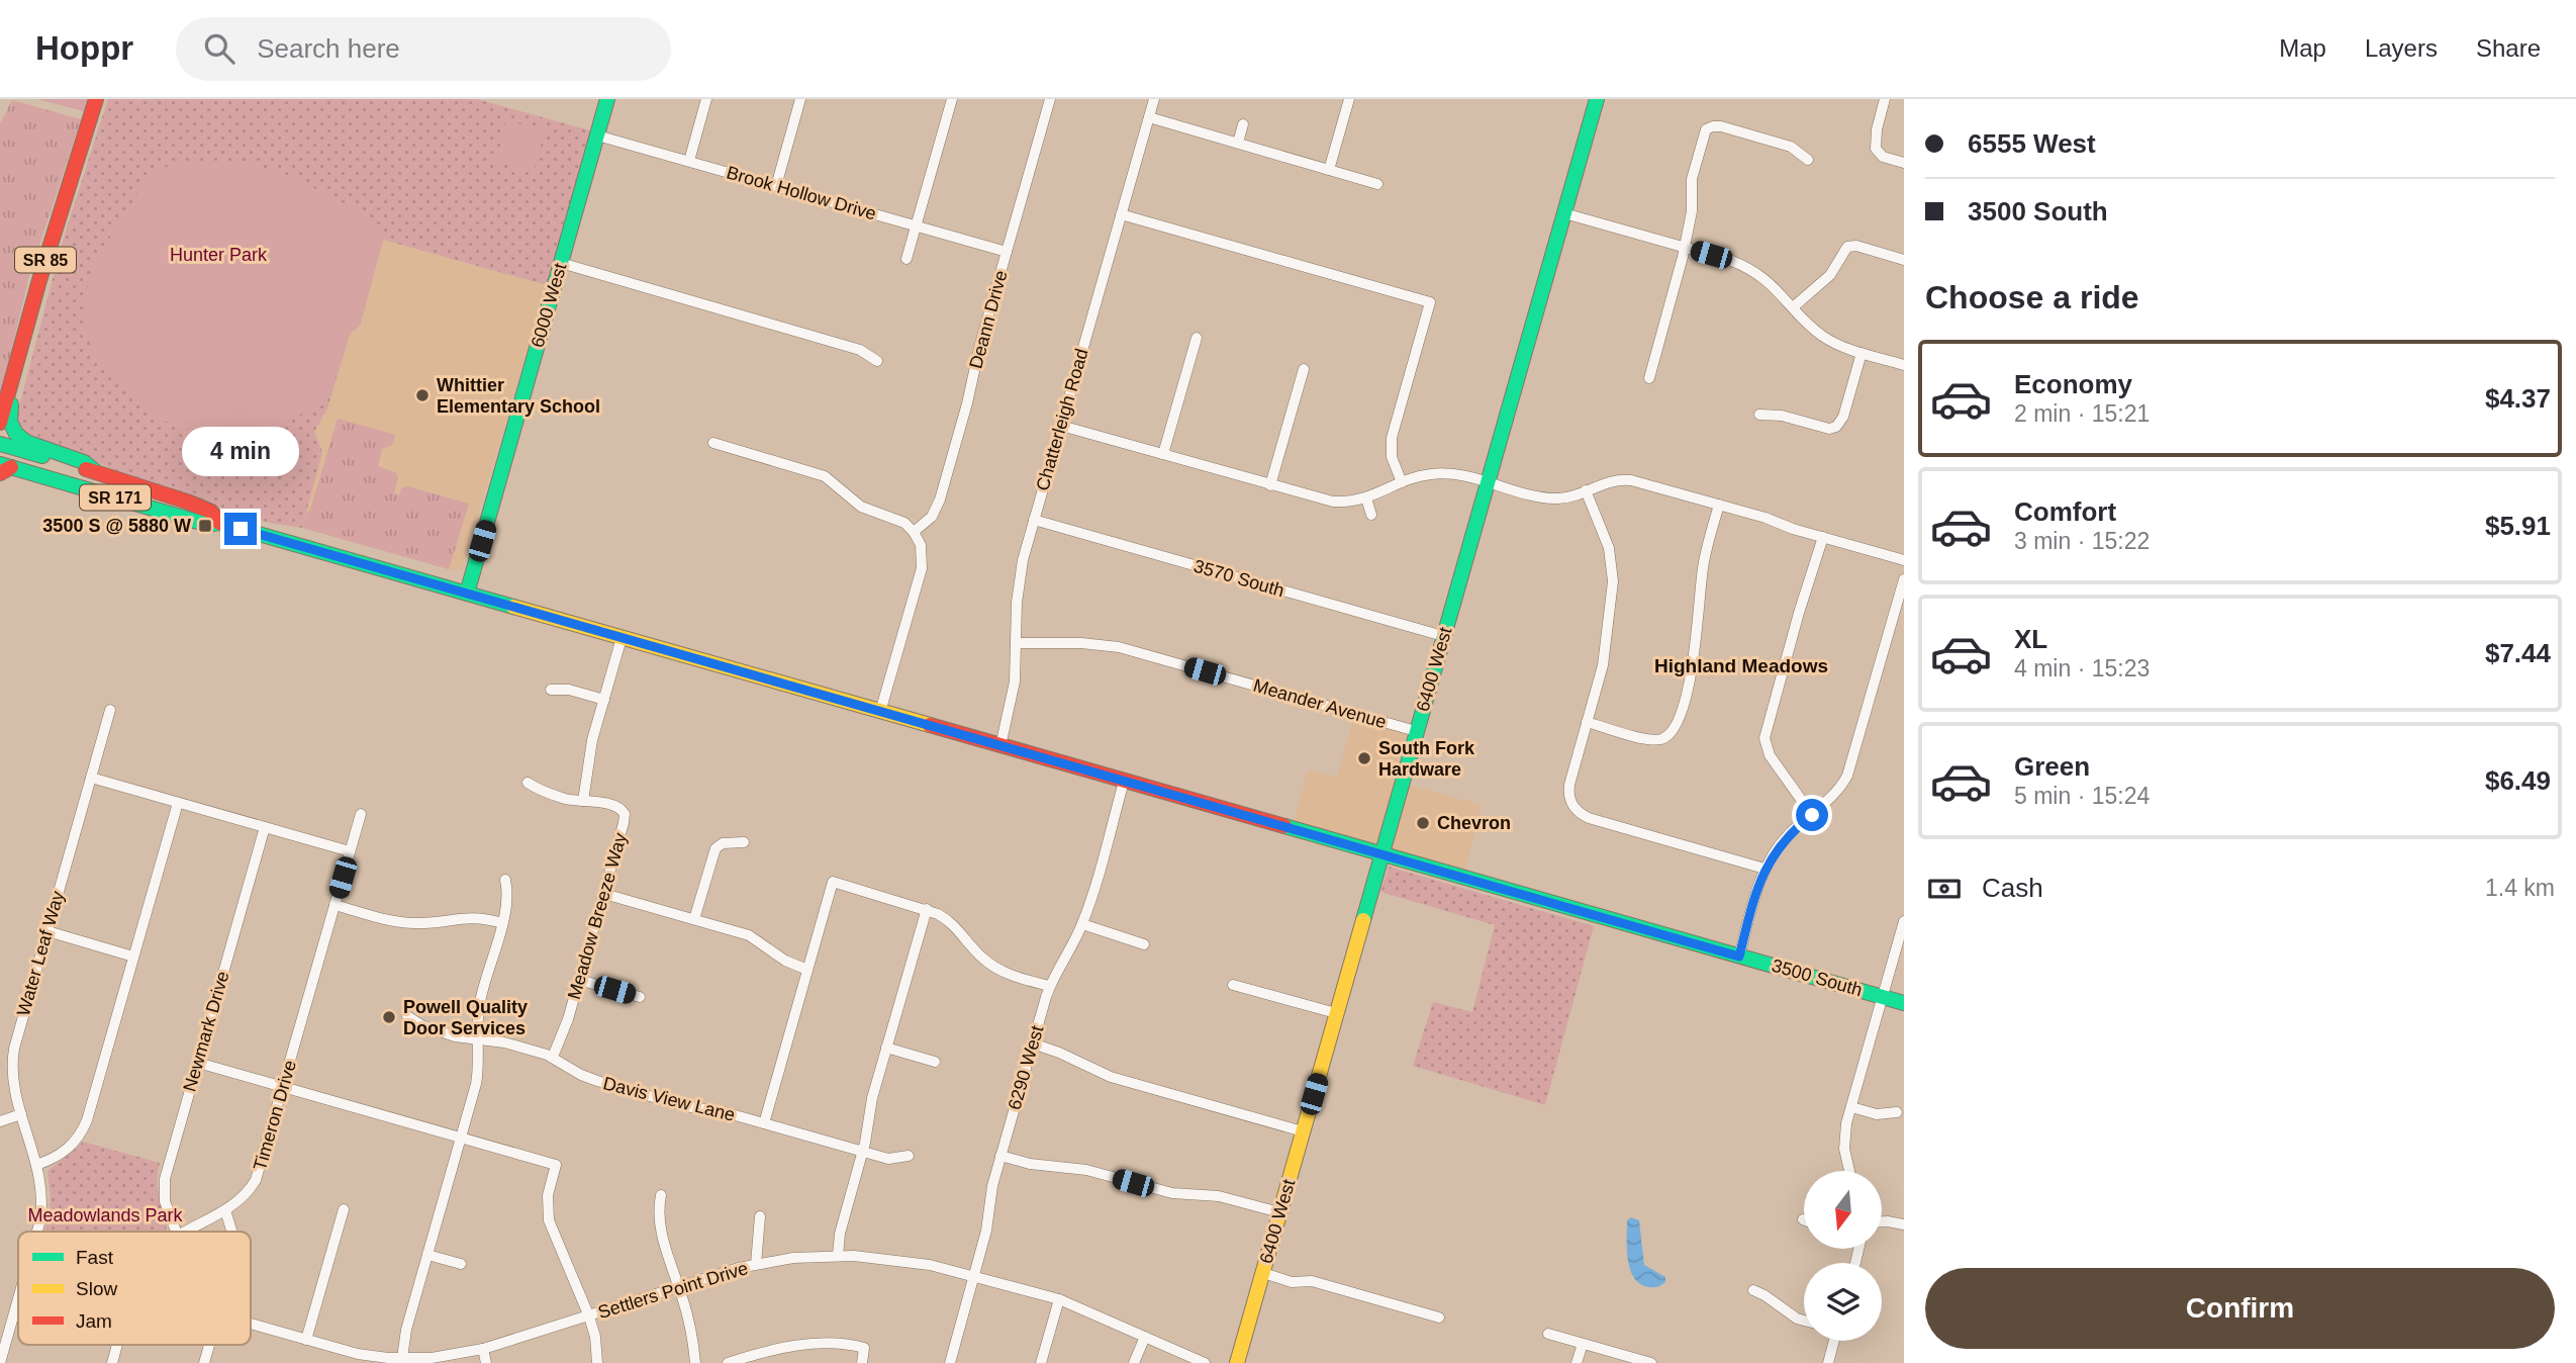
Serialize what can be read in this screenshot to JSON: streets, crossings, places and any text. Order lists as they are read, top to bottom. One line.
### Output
{"streets":{"main road":["SR 85","6000 West","SR 171","6400 West","3500 South"],"street":["Brook Hollow Drive","Deann Drive","Chatterleigh Road","3570 South","Meander Avenue","Meadow Breeze Way","Water Leaf Way","Newmark Drive","6290 West","Davis View Lane","Timeron Drive","Settlers Point Drive"]},"crossings":[["Brook Hollow Drive","6000 West"],["Brook Hollow Drive","Deann Drive"],["6000 West","3500 South"],["Chatterleigh Road","3570 South"],["Chatterleigh Road","Meander Avenue"],["Chatterleigh Road","3500 South"],["3570 South","6400 West"],["6400 West","Meander Avenue"],["6400 West","3500 South"],["Meadow Breeze Way","Davis View Lane"],["3500 South","6290 West"],["6290 West","Settlers Point Drive"]],"districts":["Highland Meadows"],"parks":["Hunter Park","Meadowlands Park"],"places":{"other":["Whittier Elementary School","South Fork Hardware","Chevron","Powell Quality Door Services"],"transit":["3500 S @ 5880 W"]},"legend":["Fast","Slow","Jam"],"north":"bottom","page":{"header":"Hoppr","search":"Search here","nav":["Map","Layers","Share"],"banner":["6555 West","3500 South"],"heading":"Choose a ride","list":[{"name":"Economy","note":"2 min · 15:21","value":"$4.37"},{"name":"Comfort","note":"3 min · 15:22","value":"$5.91"},{"name":"XL","note":"4 min · 15:23","value":"$7.44"},{"name":"Green","note":"5 min · 15:24","value":"$6.49"}],"bubble":"4 min","pay":["Cash","1.4 km"],"buttons":"Confirm"}}
